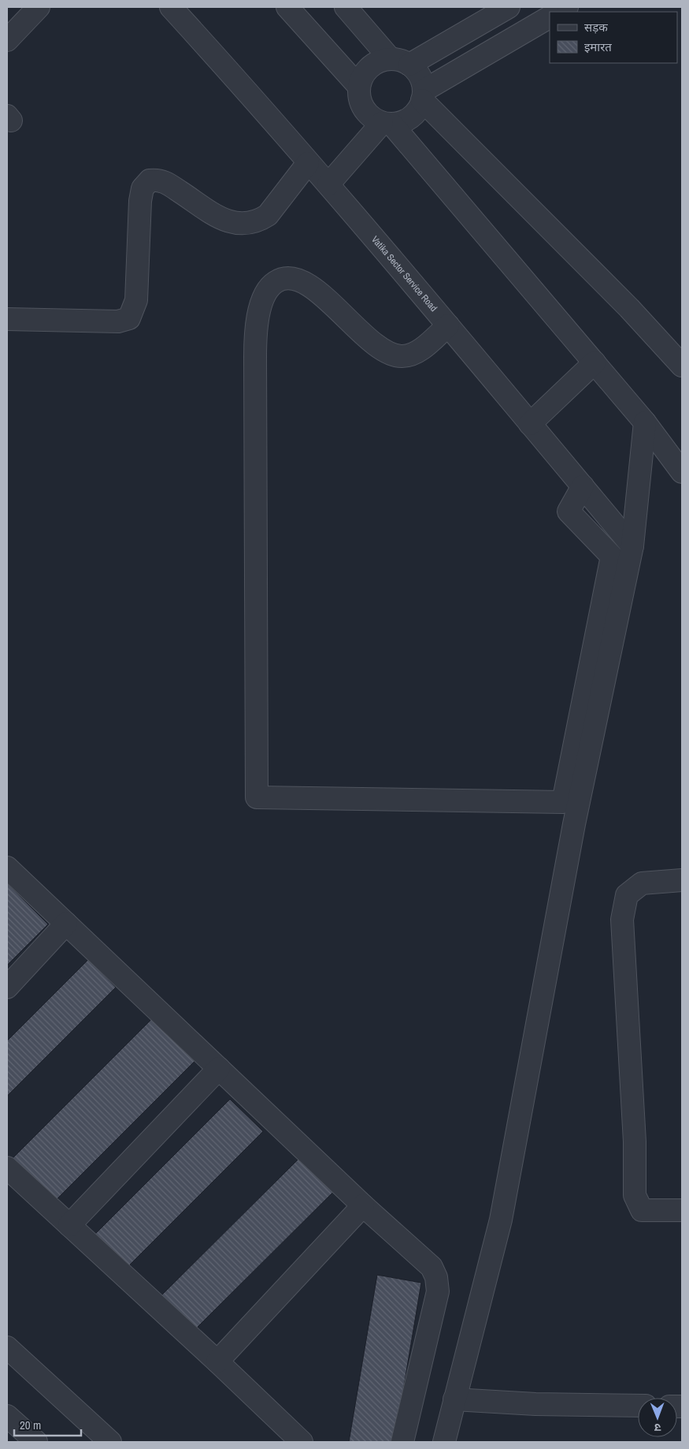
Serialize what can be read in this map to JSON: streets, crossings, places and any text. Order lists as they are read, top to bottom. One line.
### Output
{"streets":{"street":["Vatika Sector Service Road"]},"legend":["सड़क","इमारत"],"scale_bar":"20 m","north":"bottom"}
